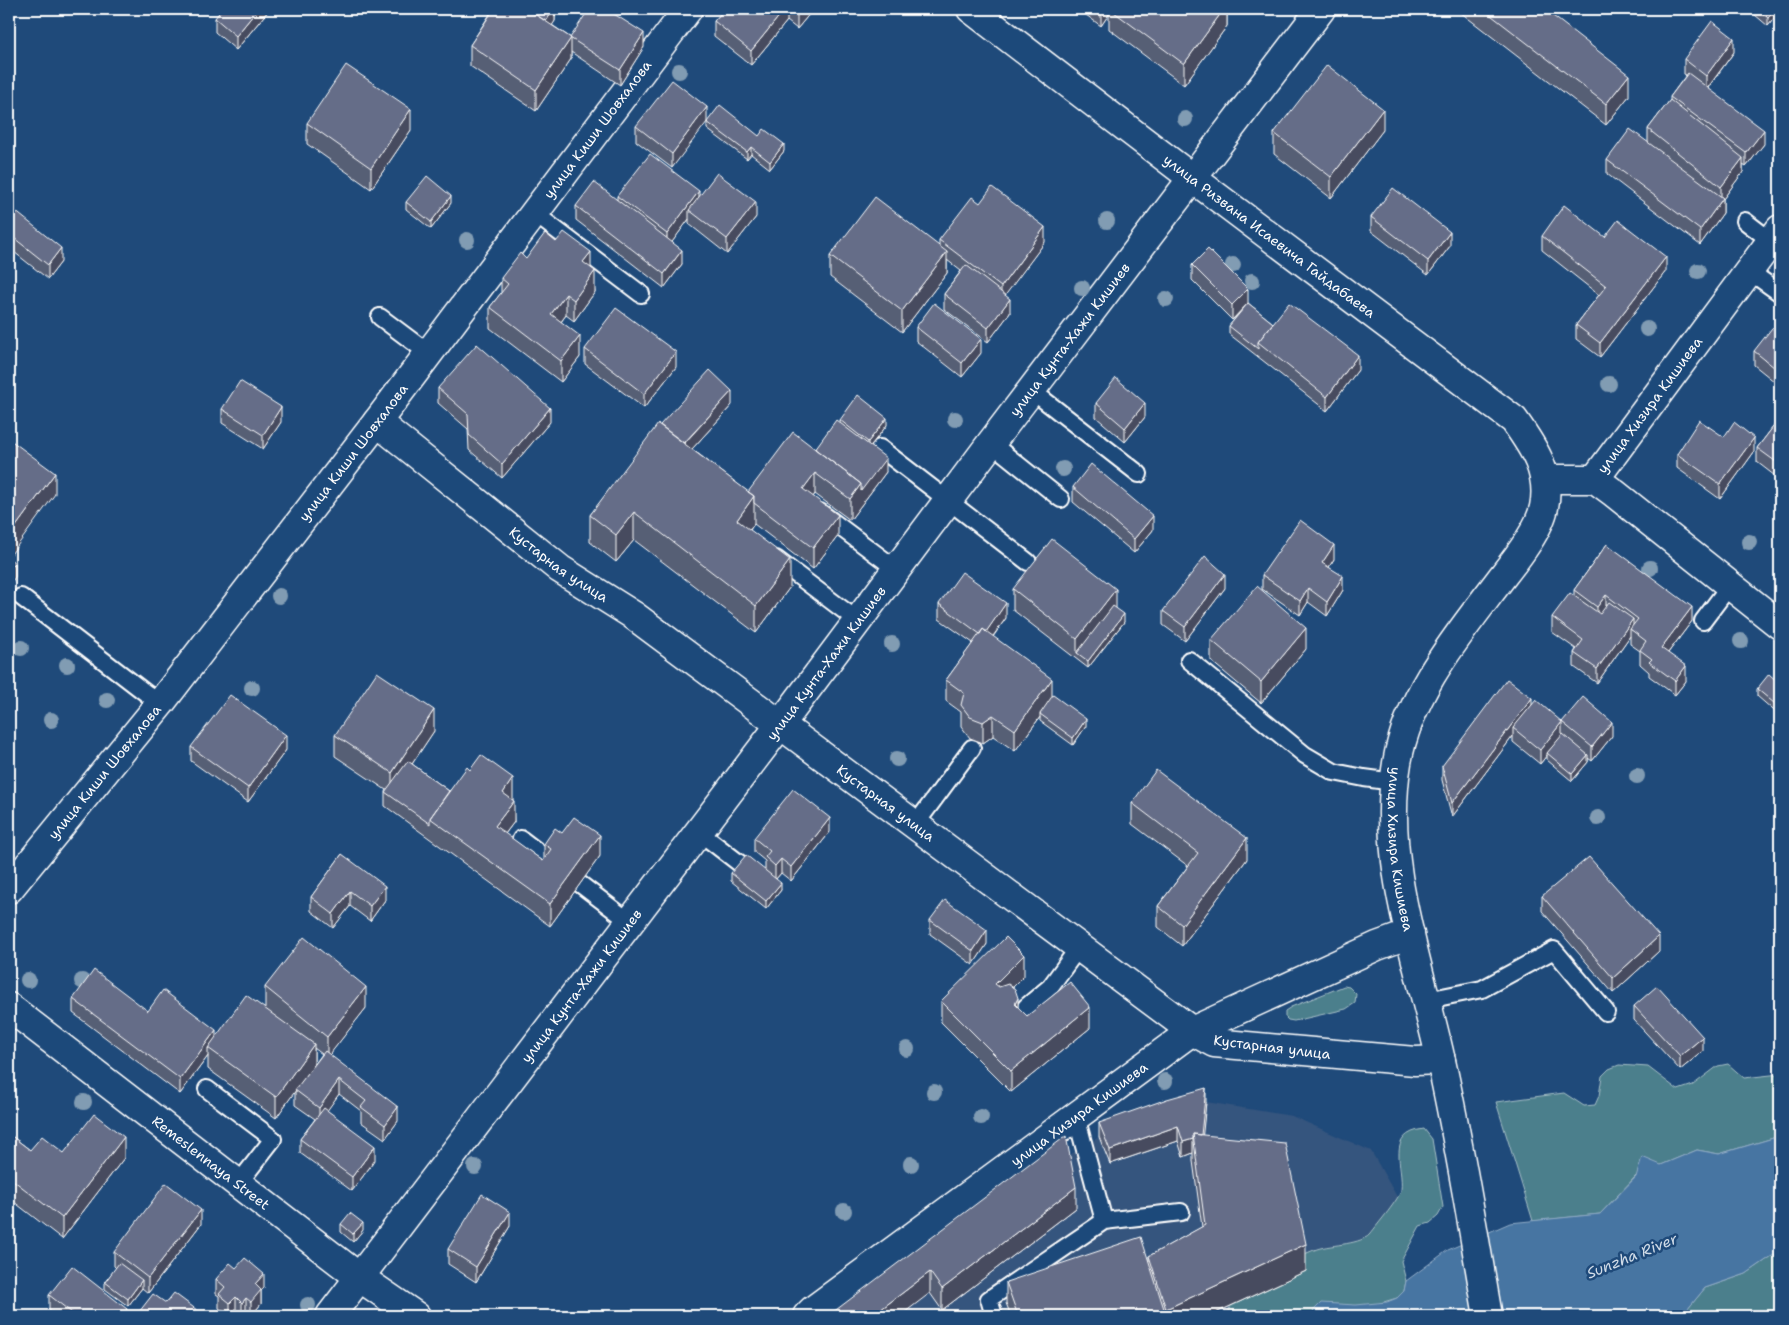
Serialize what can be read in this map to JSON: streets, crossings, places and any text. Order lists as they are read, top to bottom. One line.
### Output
{"streets":{"street":["улица Киши Шовхалова","улица Ризвана Исаевича Гайдабаева","улица Кунта-Хажи Кишиев","улица Хизира Кишиева","Кустарная улица","Remeslennaya Street"]},"crossings":[["улица Киши Шовхалова","Кустарная улица"],["улица Ризвана Исаевича Гайдабаева","улица Кунта-Хажи Кишиев"],["улица Ризвана Исаевича Гайдабаева","улица Хизира Кишиева"],["улица Кунта-Хажи Кишиев","Кустарная улица"],["улица Кунта-Хажи Кишиев","Remeslennaya Street"],["улица Хизира Кишиева","Кустарная улица"]],"water":["Sunzha River"]}
